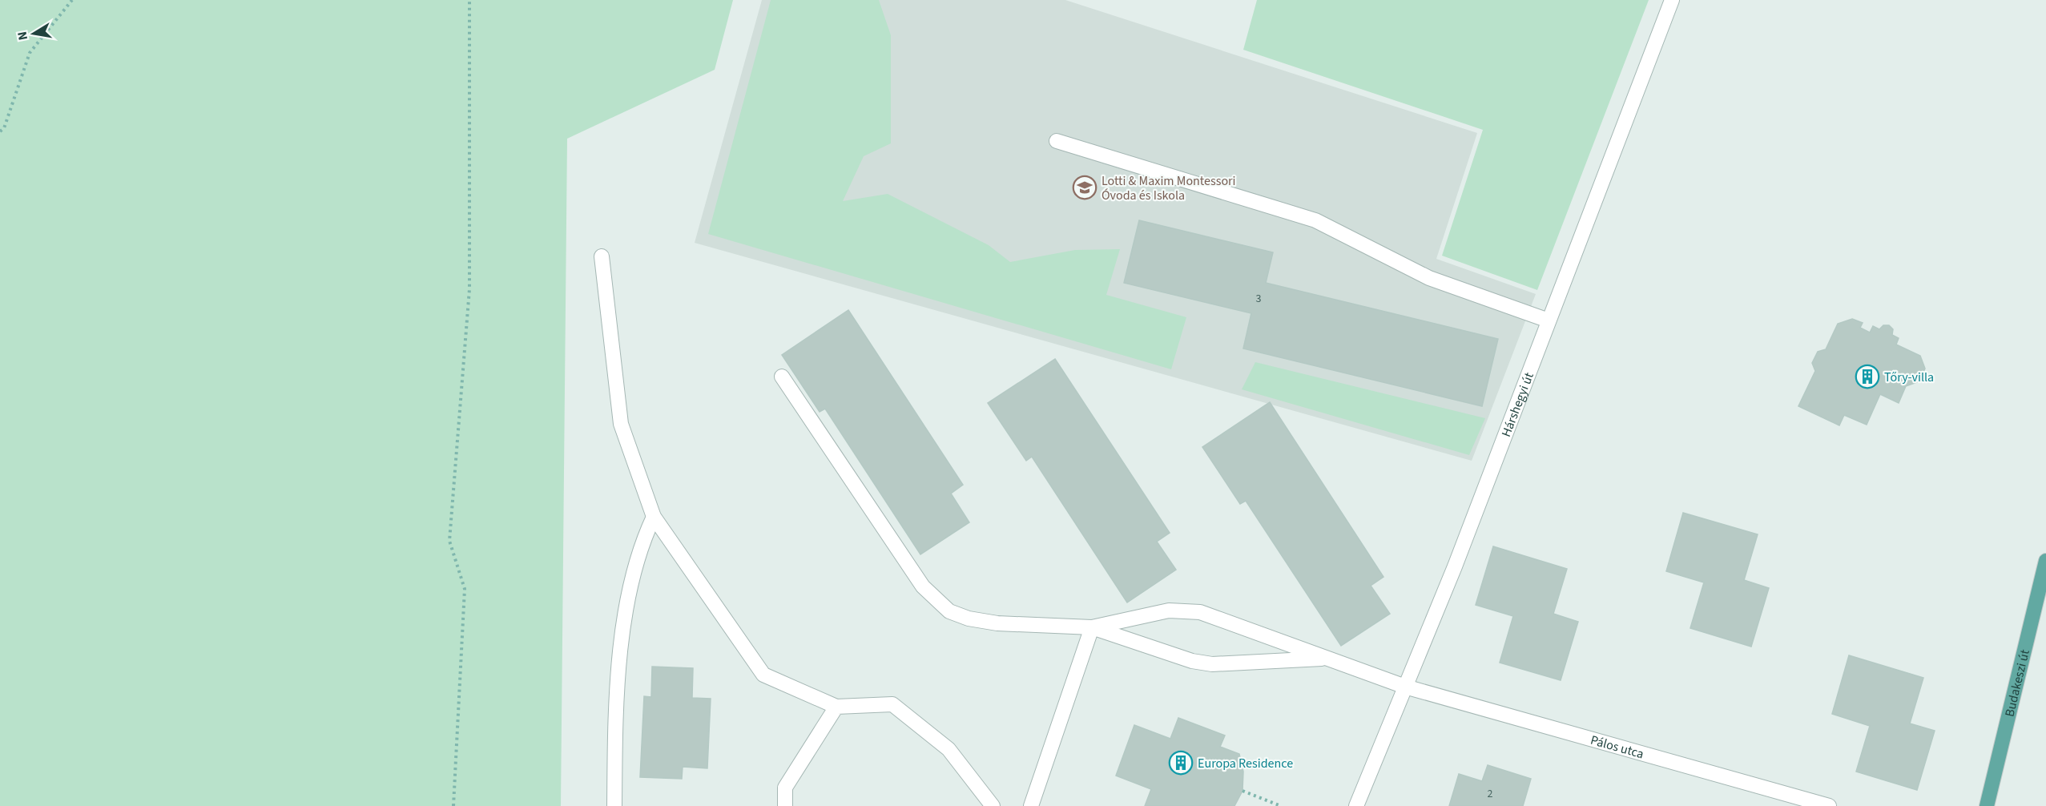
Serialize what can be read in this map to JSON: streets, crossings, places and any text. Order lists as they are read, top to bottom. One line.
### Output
{"streets":{"main road":["Budakeszi út"],"street":["Hárshegyi út","Pálos utca"]},"crossings":[["Hárshegyi út","Pálos utca"]],"places":{"school or university":["Lotti & Maxim Montessori Óvoda és Iskola"],"building":["Tőry-villa","Europa Residence"]},"house_numbers":["3","2"],"north":"left"}
